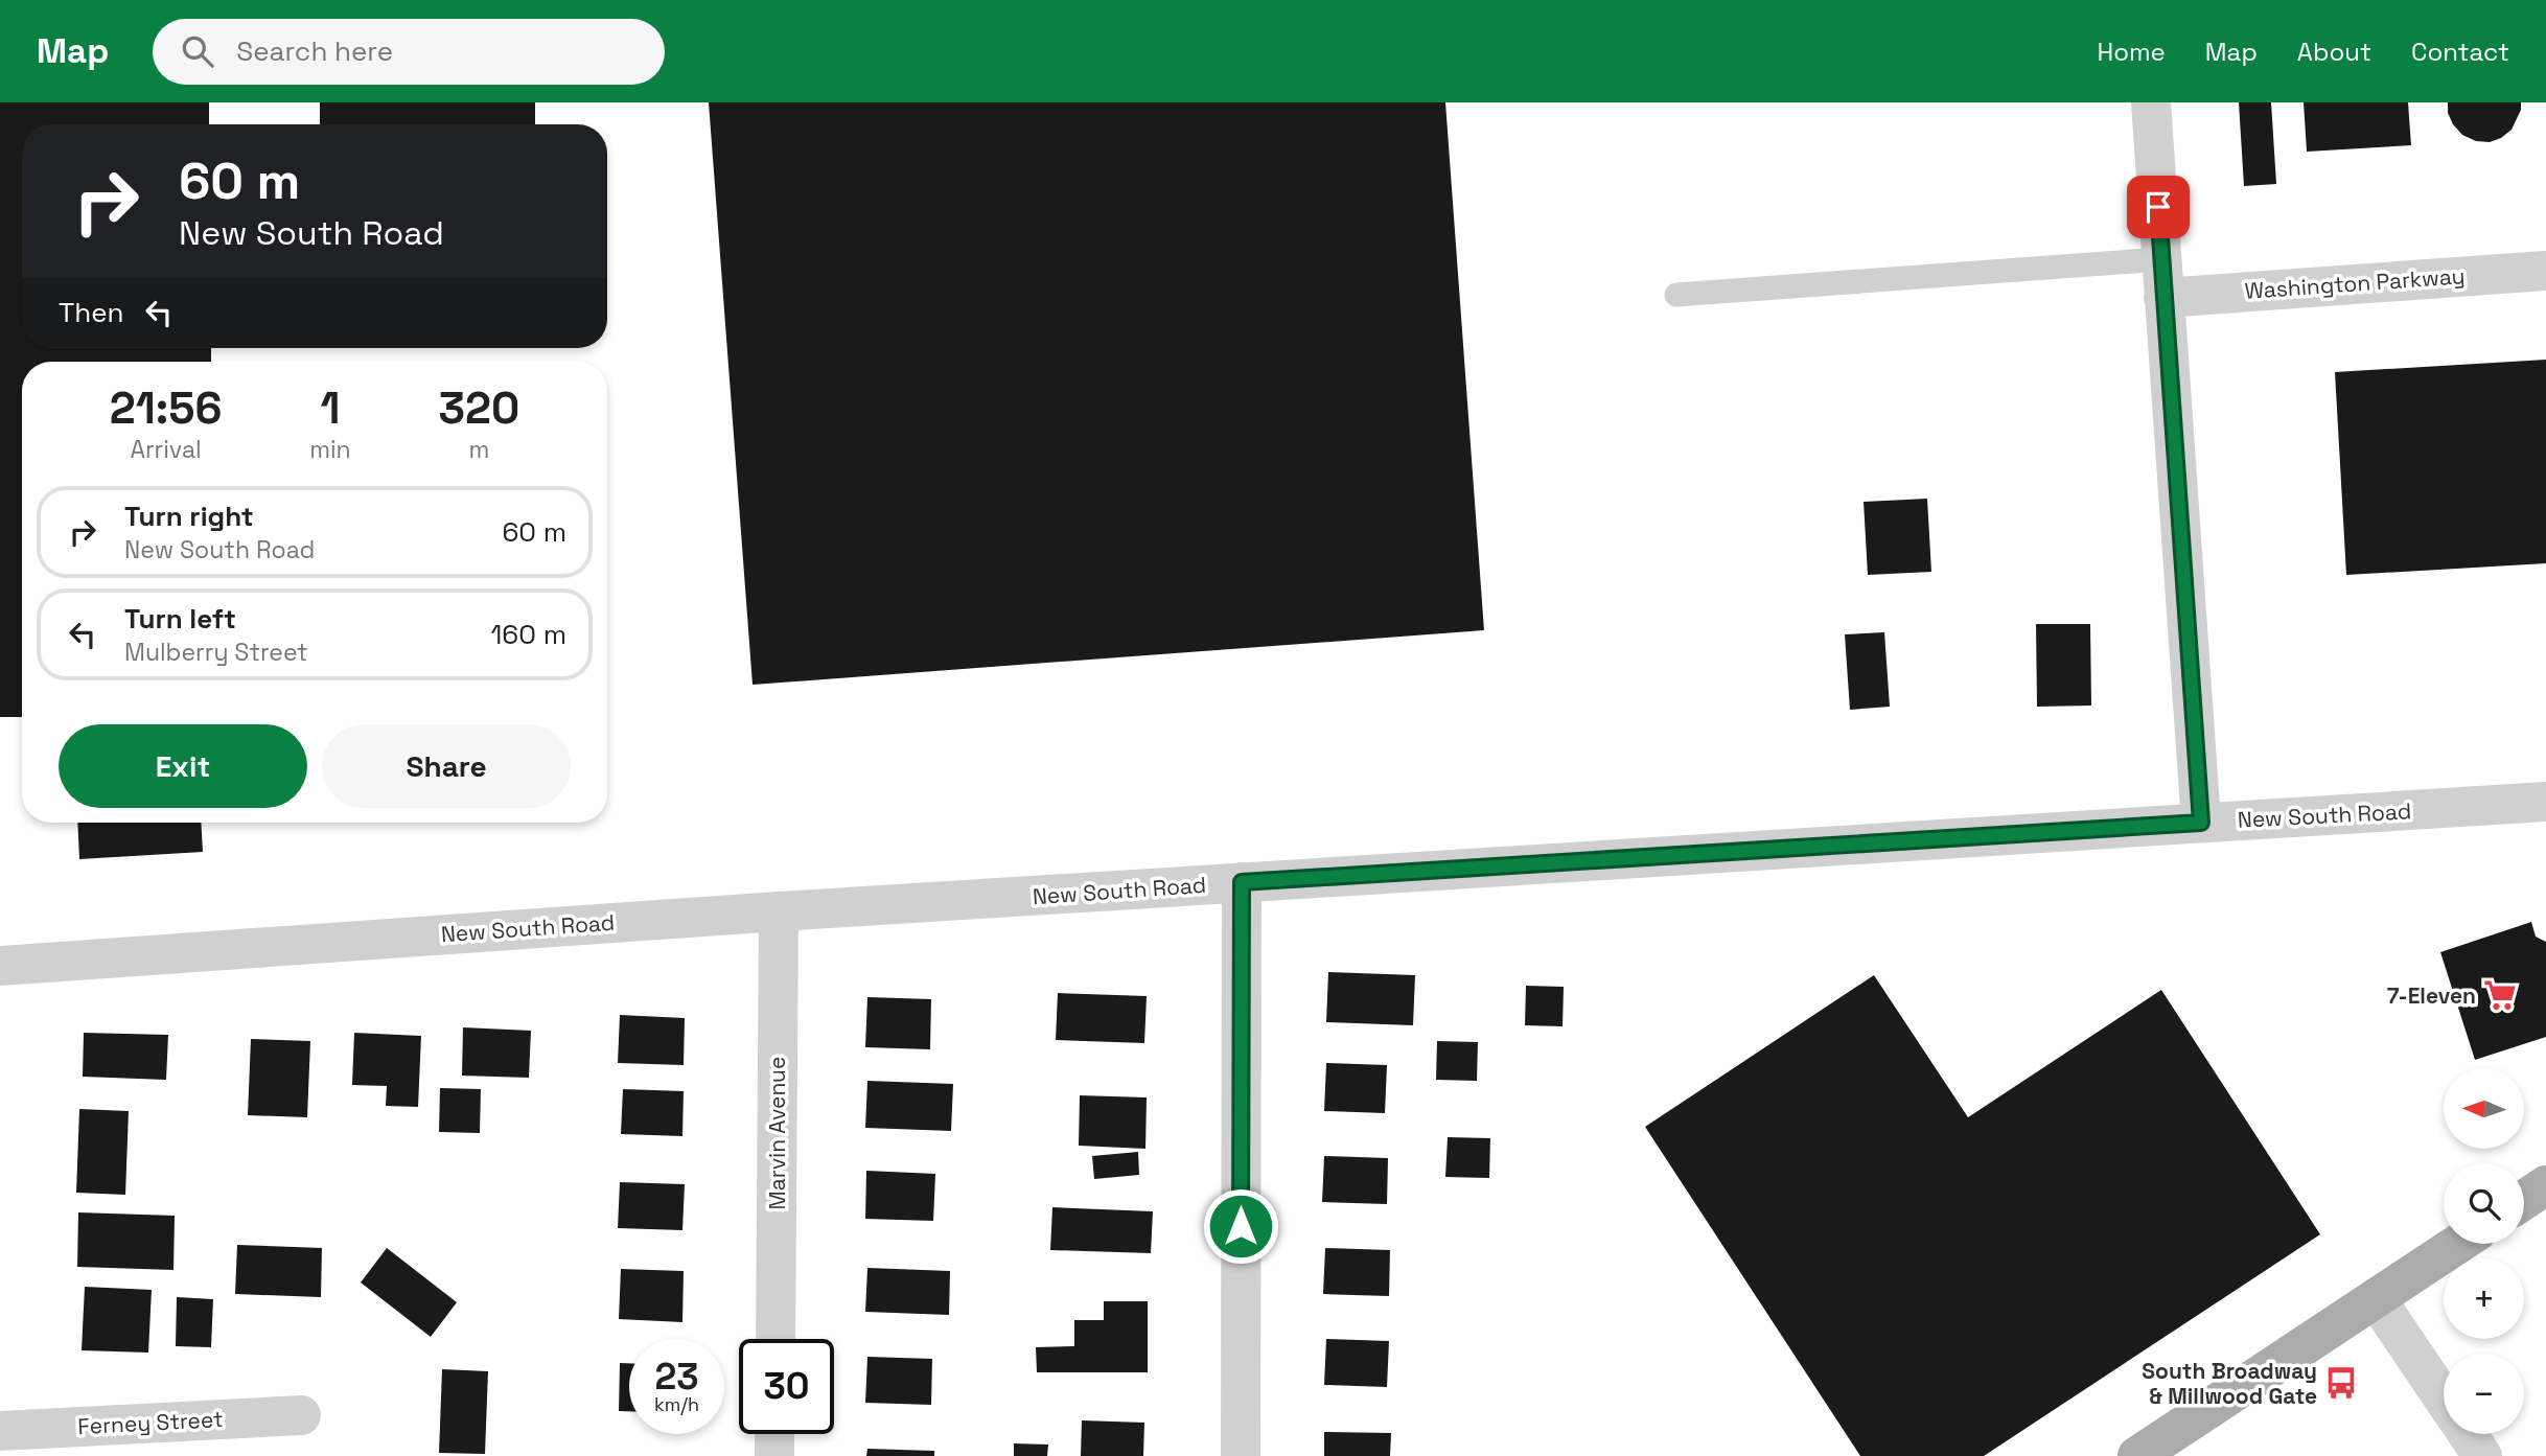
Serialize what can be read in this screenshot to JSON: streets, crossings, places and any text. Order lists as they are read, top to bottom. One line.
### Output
{"streets":{"street":["Washington Parkway","New South Road","Marvin Avenue","Ferney Street"]},"crossings":[["New South Road","Marvin Avenue"]],"places":{"supermarket":["7-Eleven"],"bus stop":["South Broadway & Millwood Gate"]},"north":"left","page":{"header":"Map","search":"Search here","nav":["Home","Map","About","Contact"],"turn":["60 m","New South Road"],"then":"Then","eta":["21:56","Arrival","1","min","320","m"],"list":[{"name":"Turn right","note":"New South Road","value":"60 m"},{"name":"Turn left","note":"Mulberry Street","value":"160 m"}],"buttons":["Exit","Share"],"map_buttons":["+","−"],"speed":"23 km/h","limit":"30"}}
